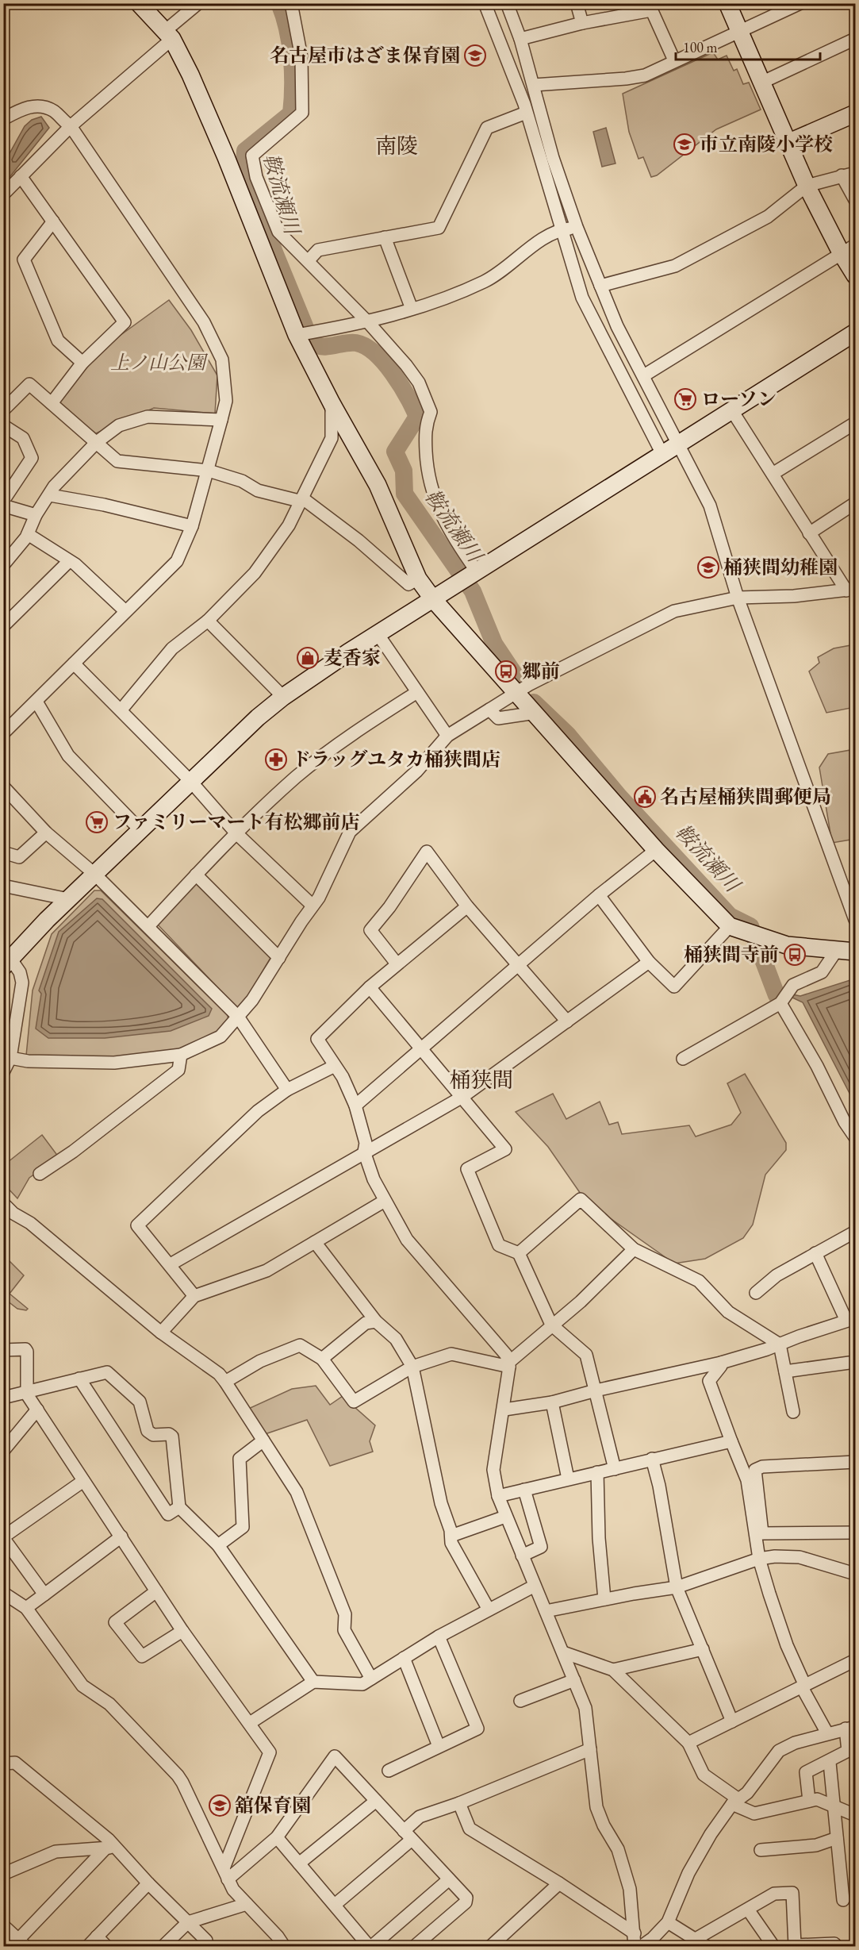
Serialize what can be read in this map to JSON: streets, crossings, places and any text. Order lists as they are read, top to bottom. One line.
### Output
{"districts":["南陵","桶狭間"],"water":["鞍流瀬川"],"parks":["上ノ山公園"],"places":{"school or university":["名古屋市はざま保育園","市立南陵小学校","桶狭間幼稚園","舘保育園"],"supermarket":["ローソン","ファミリーマート有松郷前店"],"shop":["麦香家"],"bus stop":["郷前","桶狭間寺前"],"pharmacy":["ドラッグユタカ桶狭間店"],"public building":["名古屋桶狭間郵便局"]},"scale_bar":"100 m"}
